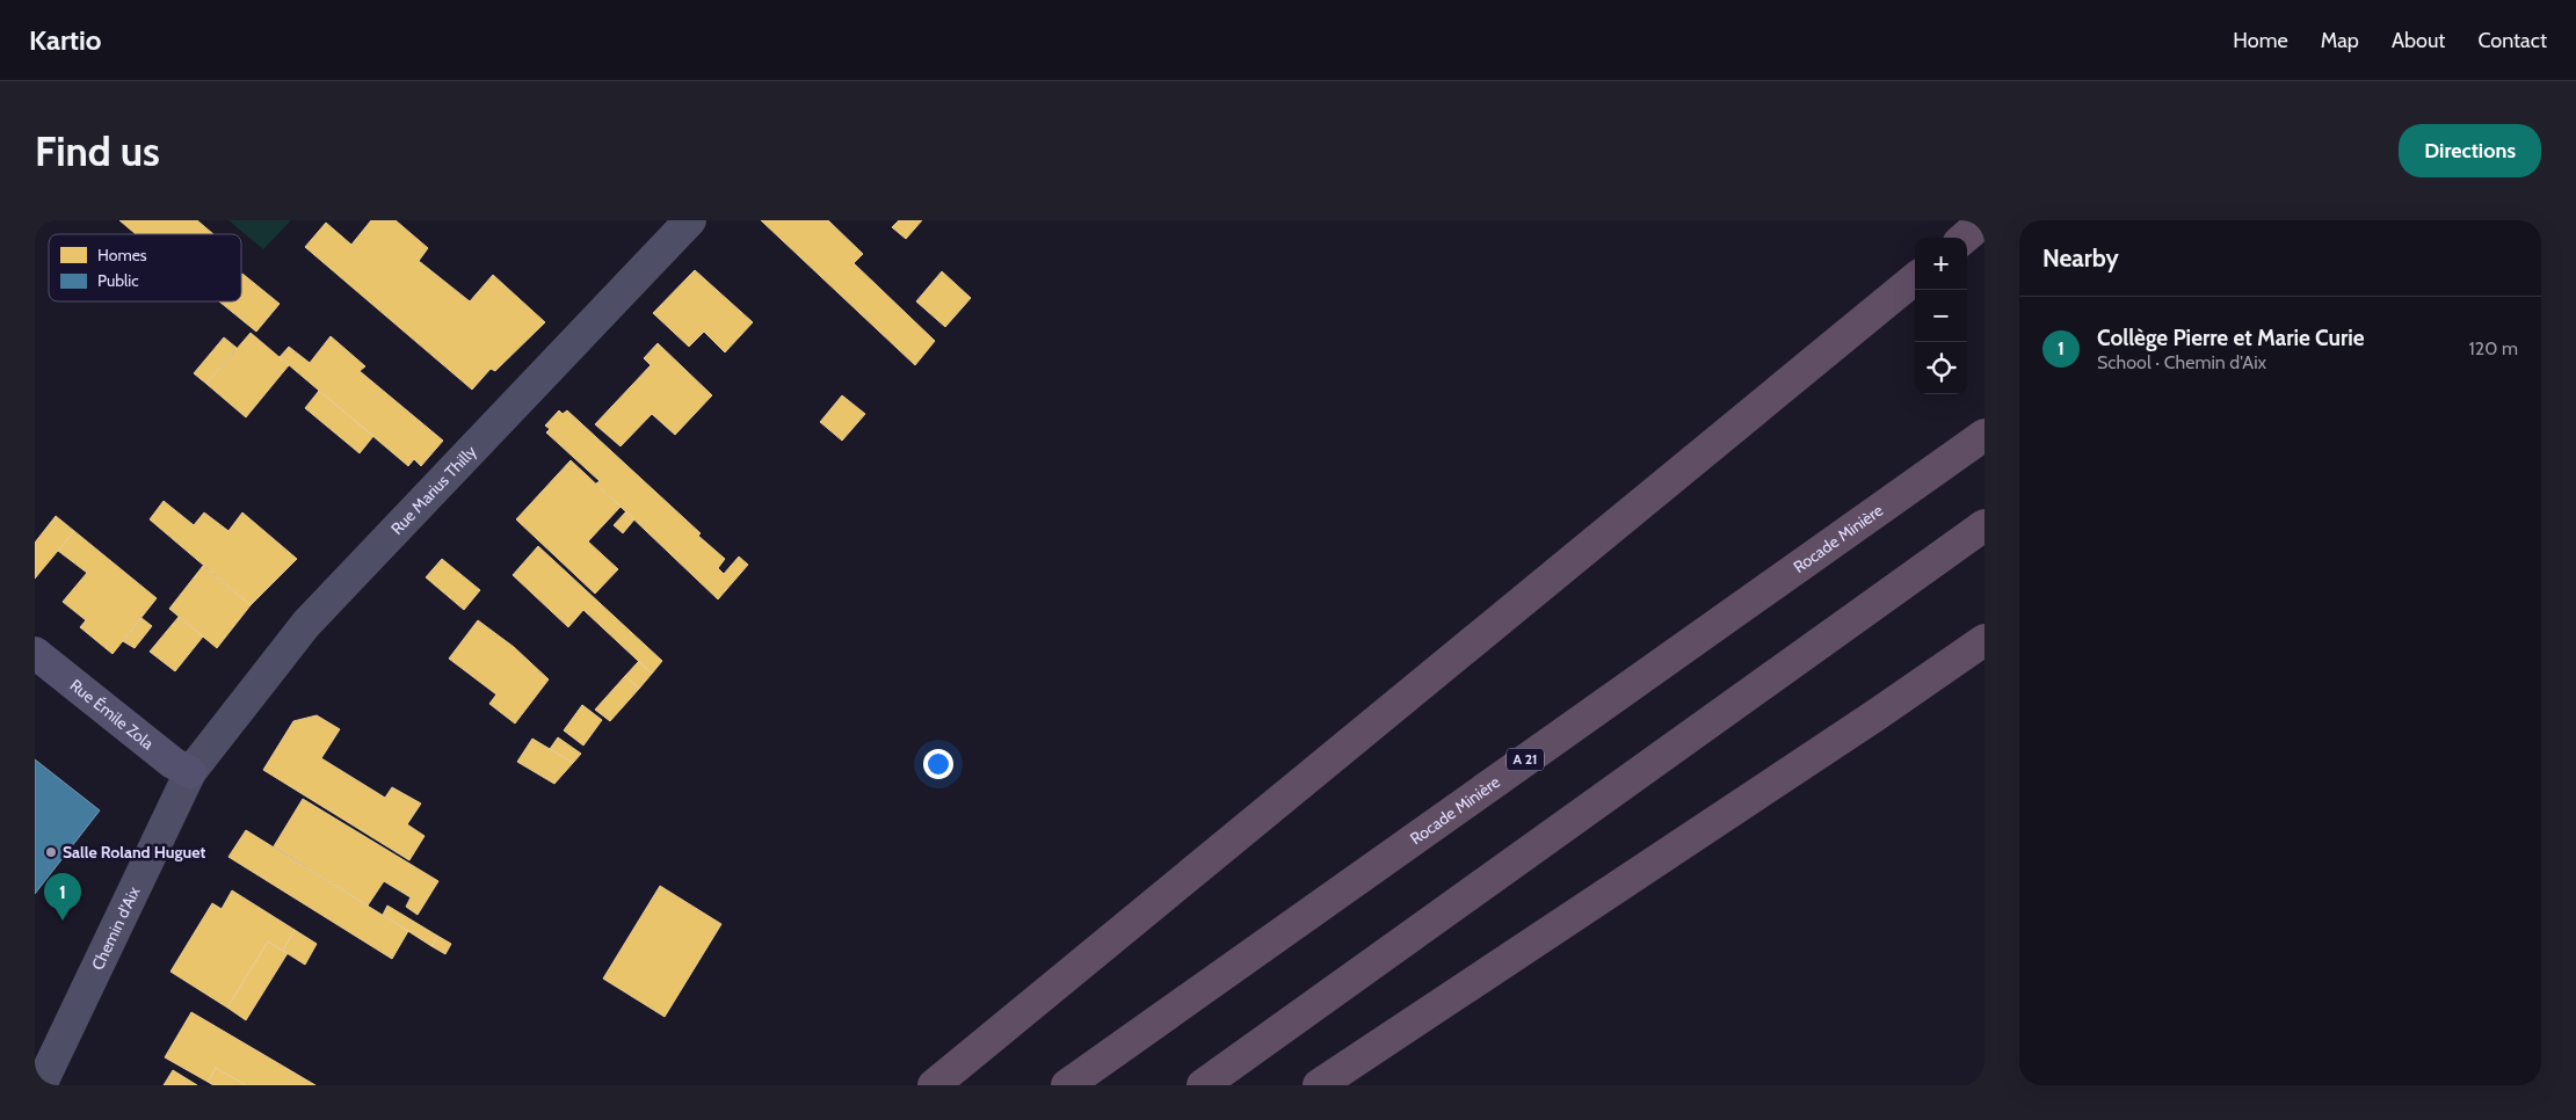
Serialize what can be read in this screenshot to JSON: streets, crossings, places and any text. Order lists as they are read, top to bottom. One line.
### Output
{"streets":{"highway":["Rocade Minière","A 21"],"street":["Rue Marius Thilly","Rue Émile Zola","Chemin d'Aix"]},"crossings":[["Rue Marius Thilly","Rue Émile Zola"],["Rue Marius Thilly","Chemin d'Aix"],["Rue Émile Zola","Chemin d'Aix"]],"places":["Salle Roland Huguet"],"legend":["Homes","Public"],"page":{"header":"Kartio","nav":["Home","Map","About","Contact"],"buttons":"Directions","title":"Find us","heading":"Nearby","map_buttons":["+","−"],"list":[{"mark":"1","name":"Collège Pierre et Marie Curie","note":"School · Chemin d'Aix","value":"120 m"}],"pins":"1"}}
